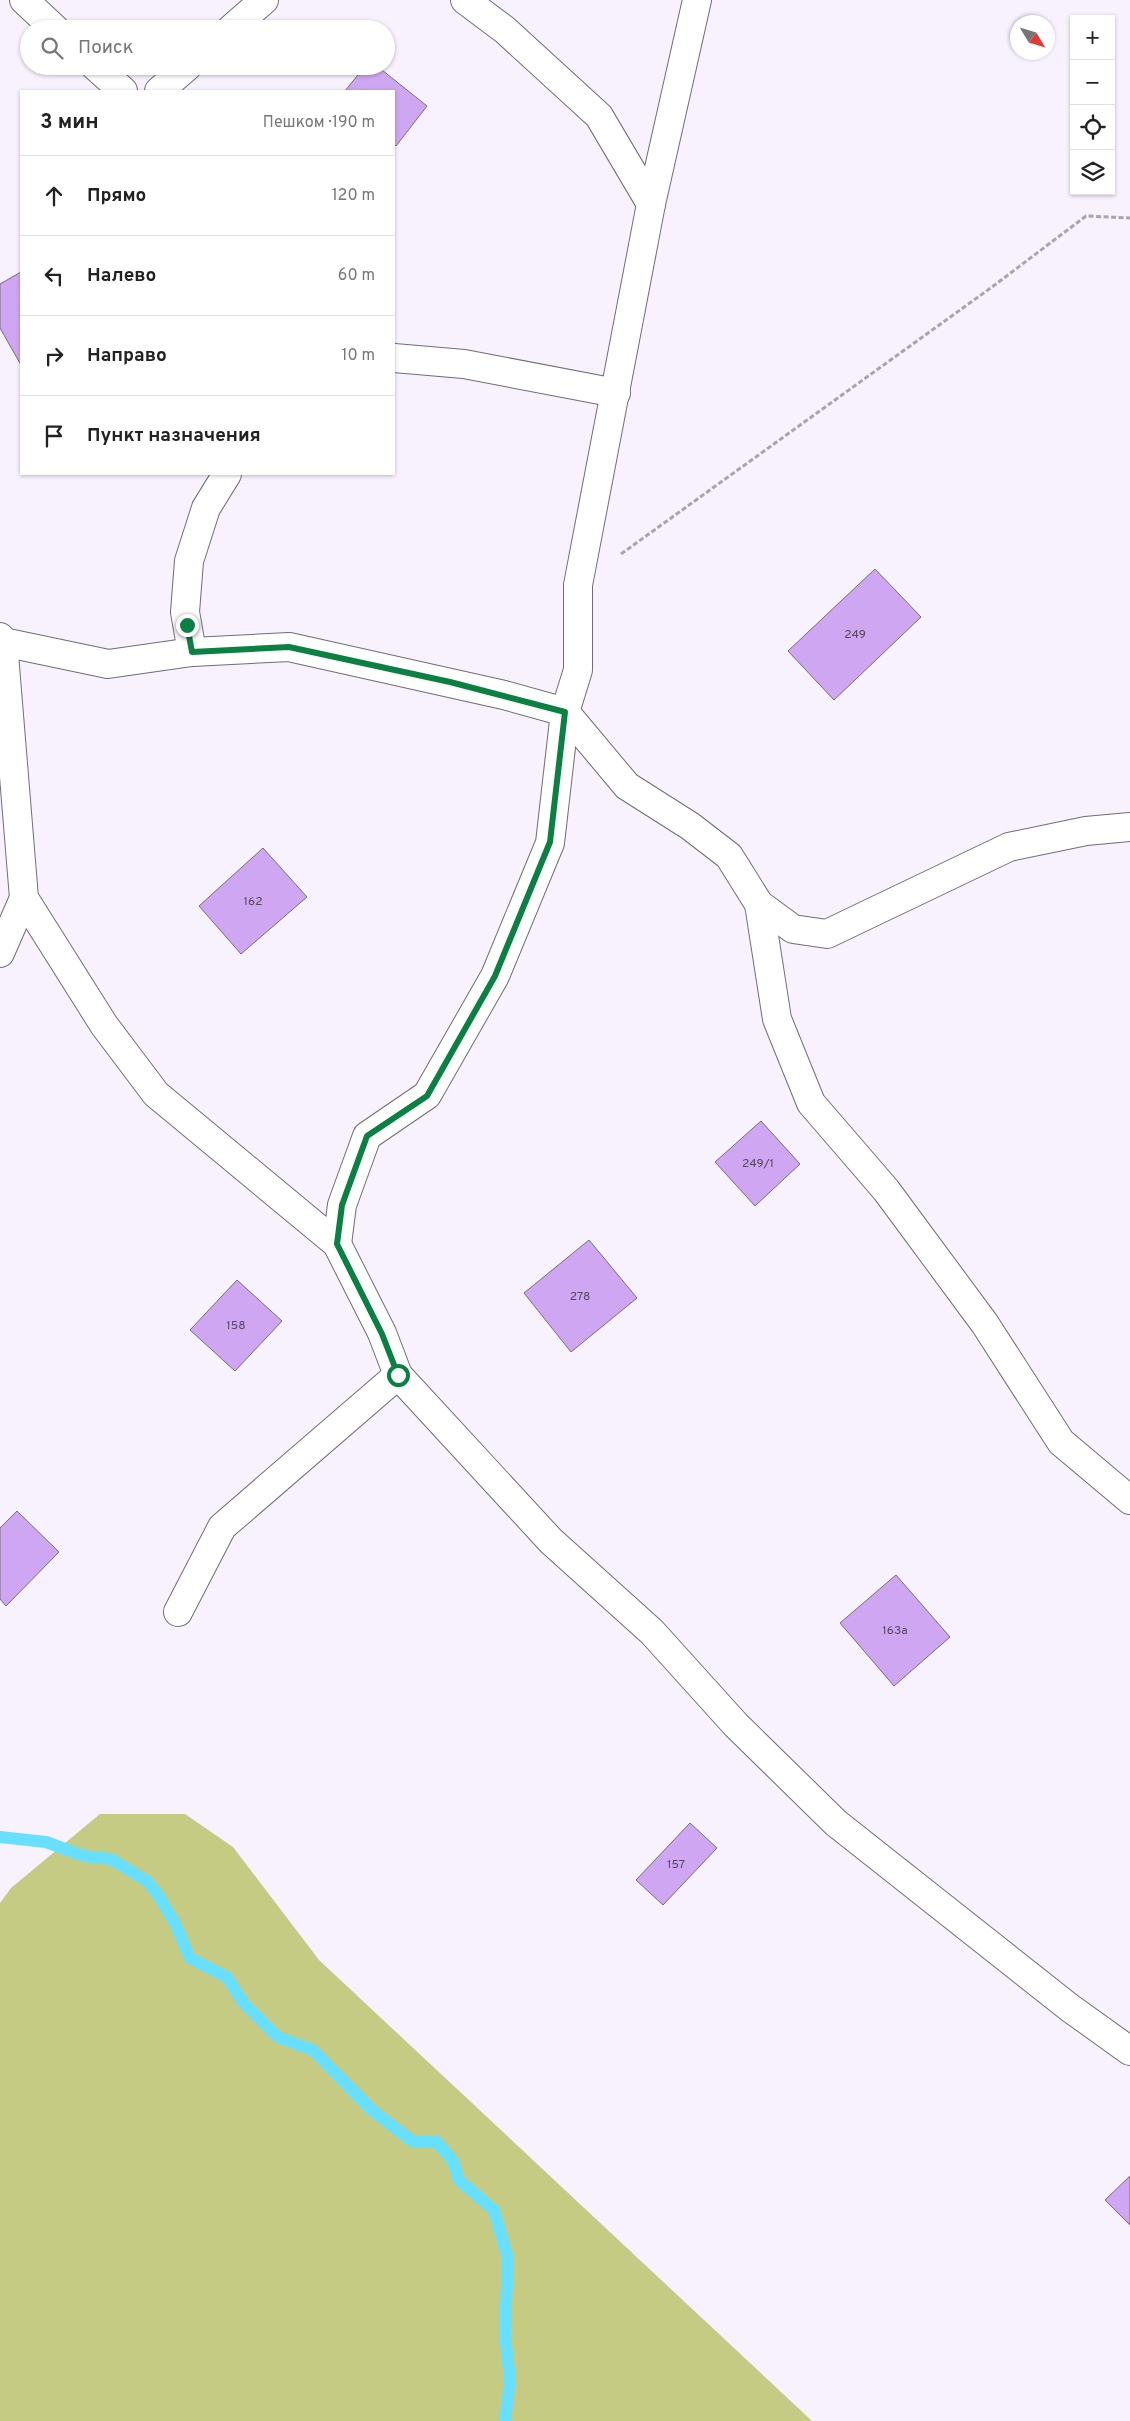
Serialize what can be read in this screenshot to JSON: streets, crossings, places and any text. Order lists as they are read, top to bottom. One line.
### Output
{"house_numbers":["249","162","249/1","278","158","163а","157"],"north":"bottom right","page":{"map_buttons":["+","−"],"search":"Поиск","heading":["3 мин","Пешком · 190 m"],"list":[["Прямо","120 m"],["Налево","60 m"],["Направо","10 m"],"Пункт назначения"]}}
